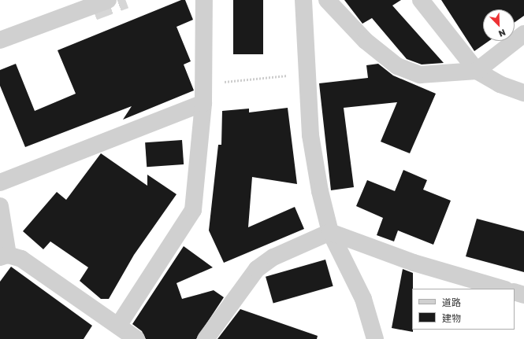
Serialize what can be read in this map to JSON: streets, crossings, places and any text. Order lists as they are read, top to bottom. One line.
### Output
{"legend":["道路","建物"],"north":"bottom right"}
